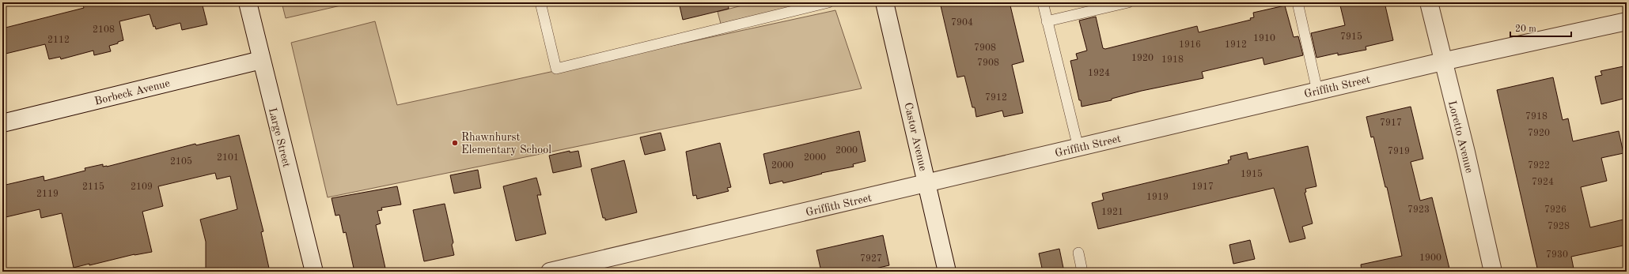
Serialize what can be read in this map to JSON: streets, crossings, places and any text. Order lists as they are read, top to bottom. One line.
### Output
{"streets":{"street":["Griffith Street","Borbeck Avenue","Castor Avenue","Loretto Avenue","Large Street"]},"crossings":[["Griffith Street","Castor Avenue"],["Griffith Street","Loretto Avenue"],["Borbeck Avenue","Large Street"]],"places":["Rhawnhurst Elementary School"],"house_numbers":["7904","2108","7915","1910","2112","1916","1912","7908","1920","1918","7908","1924","7912","7918","7917","7920","2000","7919","2101","2000","2105","2000","7922","1915","7924","2115","2109","1917","2119","1919","7923","7926","1921","7928","7930","1900","7927"],"scale_bar":"20 m"}
